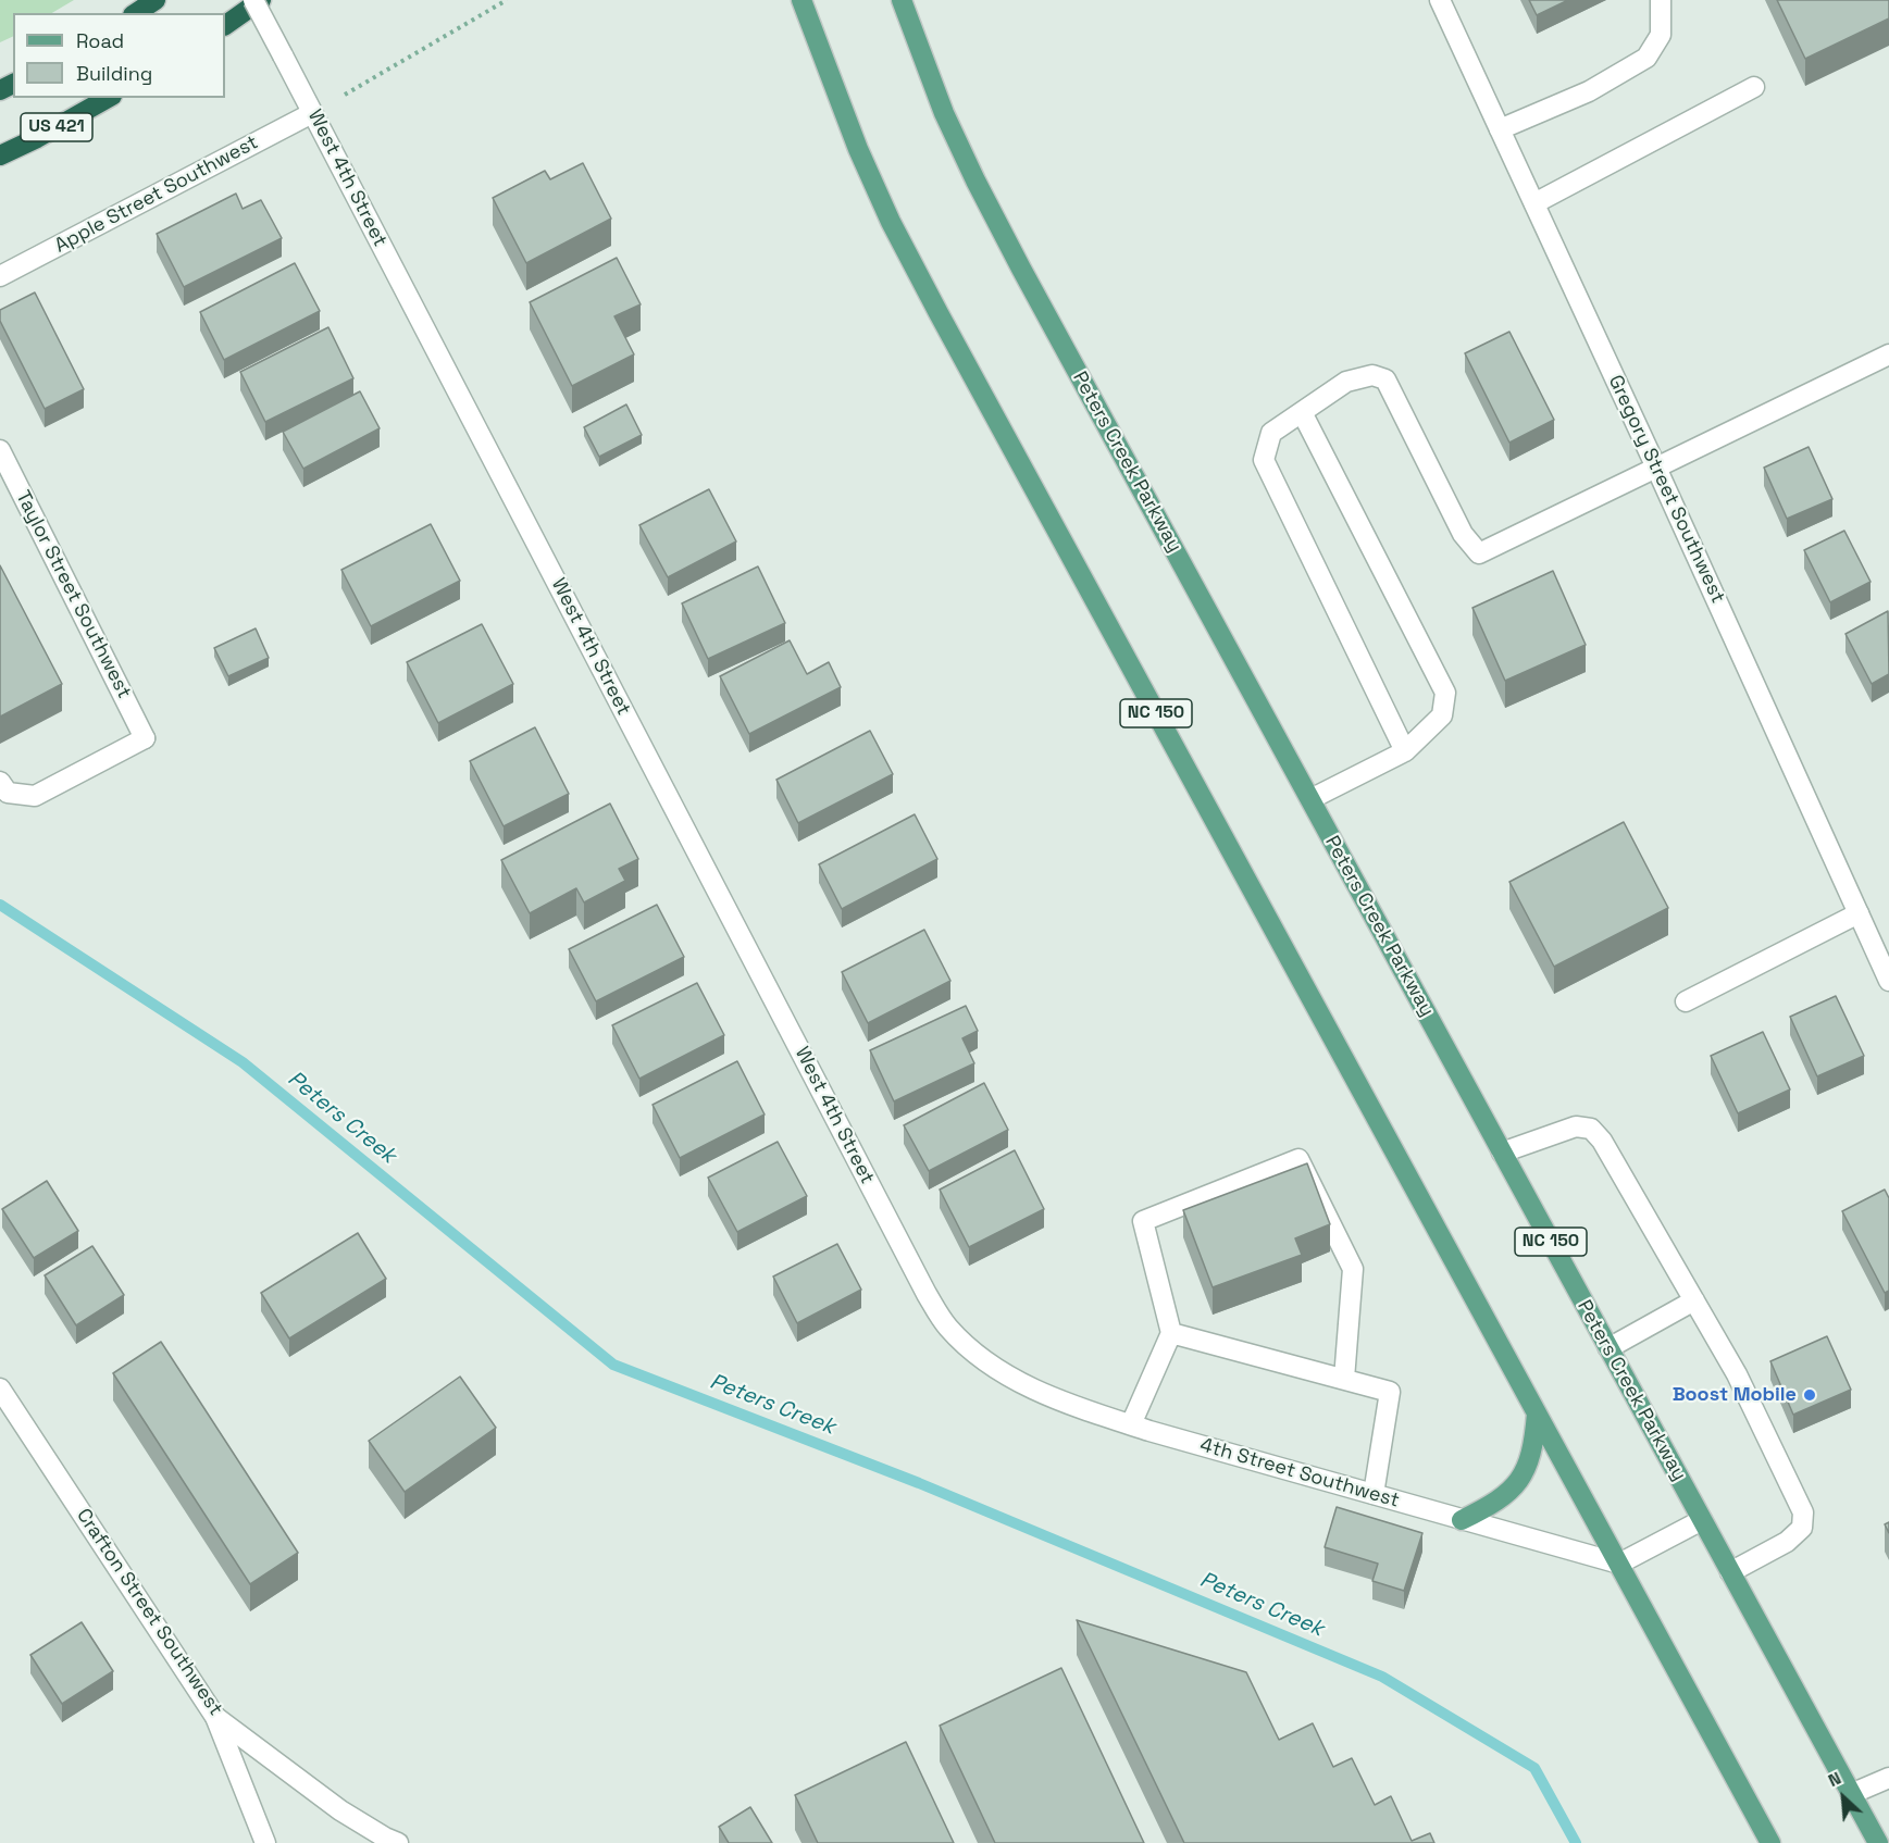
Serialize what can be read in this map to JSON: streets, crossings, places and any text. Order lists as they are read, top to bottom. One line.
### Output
{"streets":{"highway":["US 421"],"main road":["Peters Creek Parkway","NC 150"],"street":["West 4th Street","Apple Street Southwest","Gregory Street Southwest","Taylor Street Southwest","4th Street Southwest","Crafton Street Southwest"]},"crossings":[["West 4th Street","Apple Street Southwest"],["West 4th Street","4th Street Southwest"],["NC 150","4th Street Southwest"]],"water":["Peters Creek"],"places":["Boost Mobile"],"legend":["Road","Building"],"north":"top left"}
